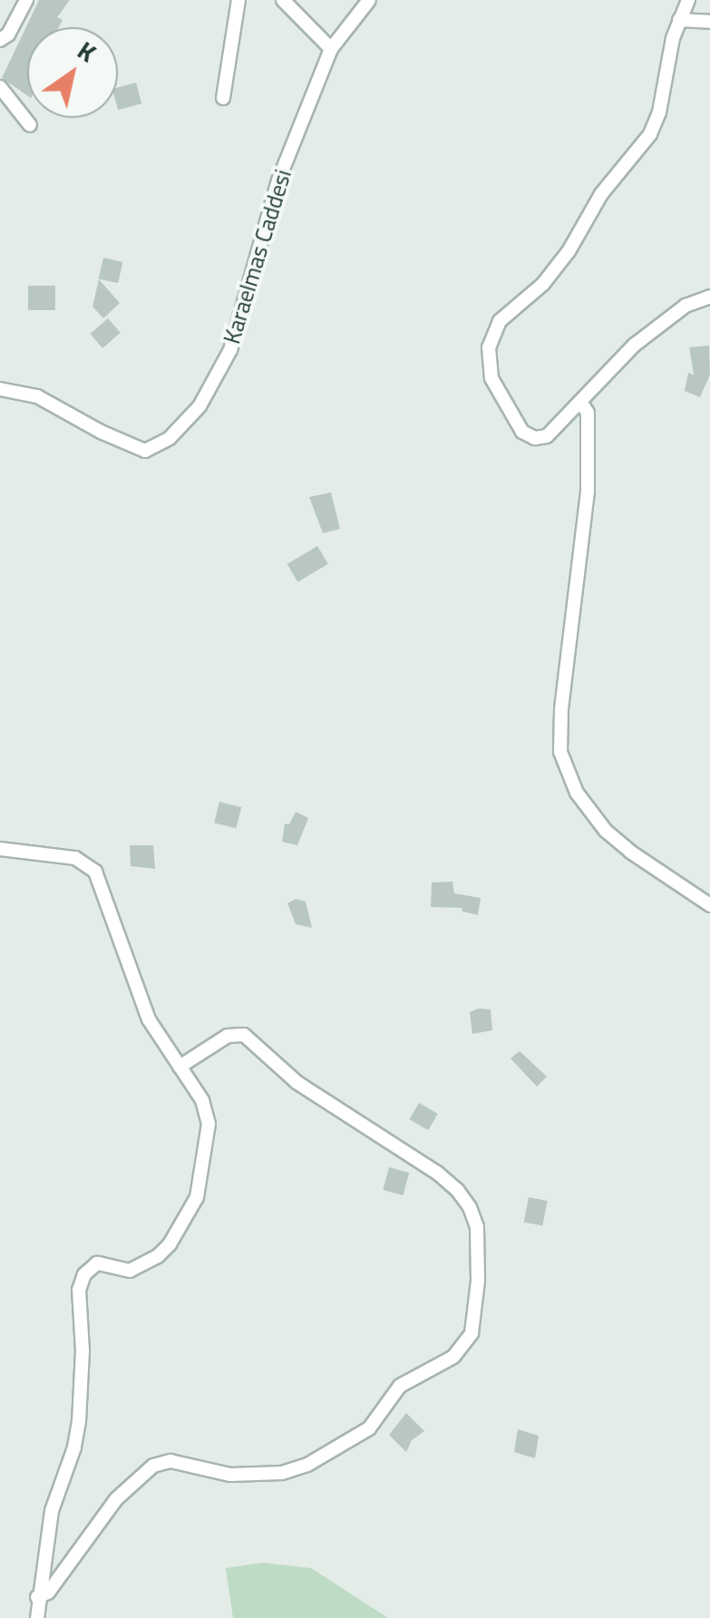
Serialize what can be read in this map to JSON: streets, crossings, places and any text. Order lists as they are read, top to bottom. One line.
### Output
{"streets":{"street":["Karaelmas Caddesi"]},"north":"top right"}
